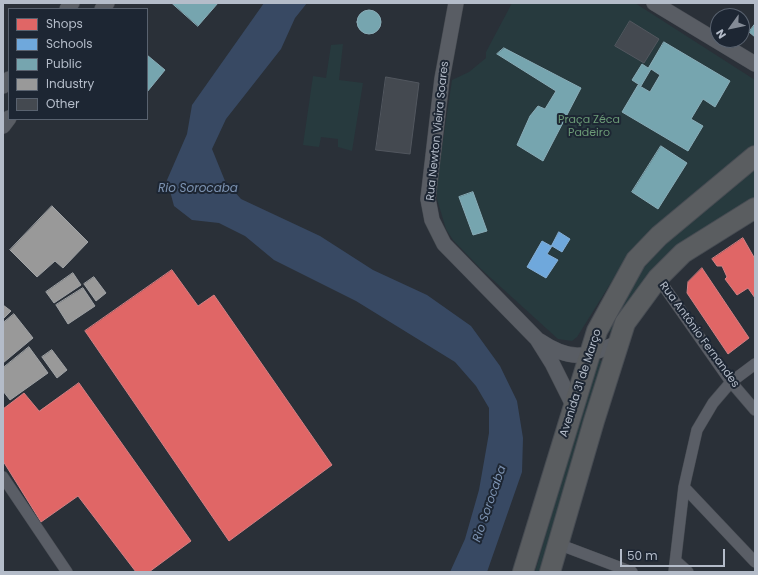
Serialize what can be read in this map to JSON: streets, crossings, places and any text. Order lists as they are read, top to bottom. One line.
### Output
{"streets":{"highway":["Avenida 31 de Março"],"main road":["Rua Newton Vieira Soares"],"street":["Rua Antônio Fernandes"]},"water":["Rio Sorocaba"],"parks":["Praça Zéca Padeiro"],"legend":["Shops","Schools","Public","Industry","Other"],"scale_bar":"50 m","north":"bottom left"}
